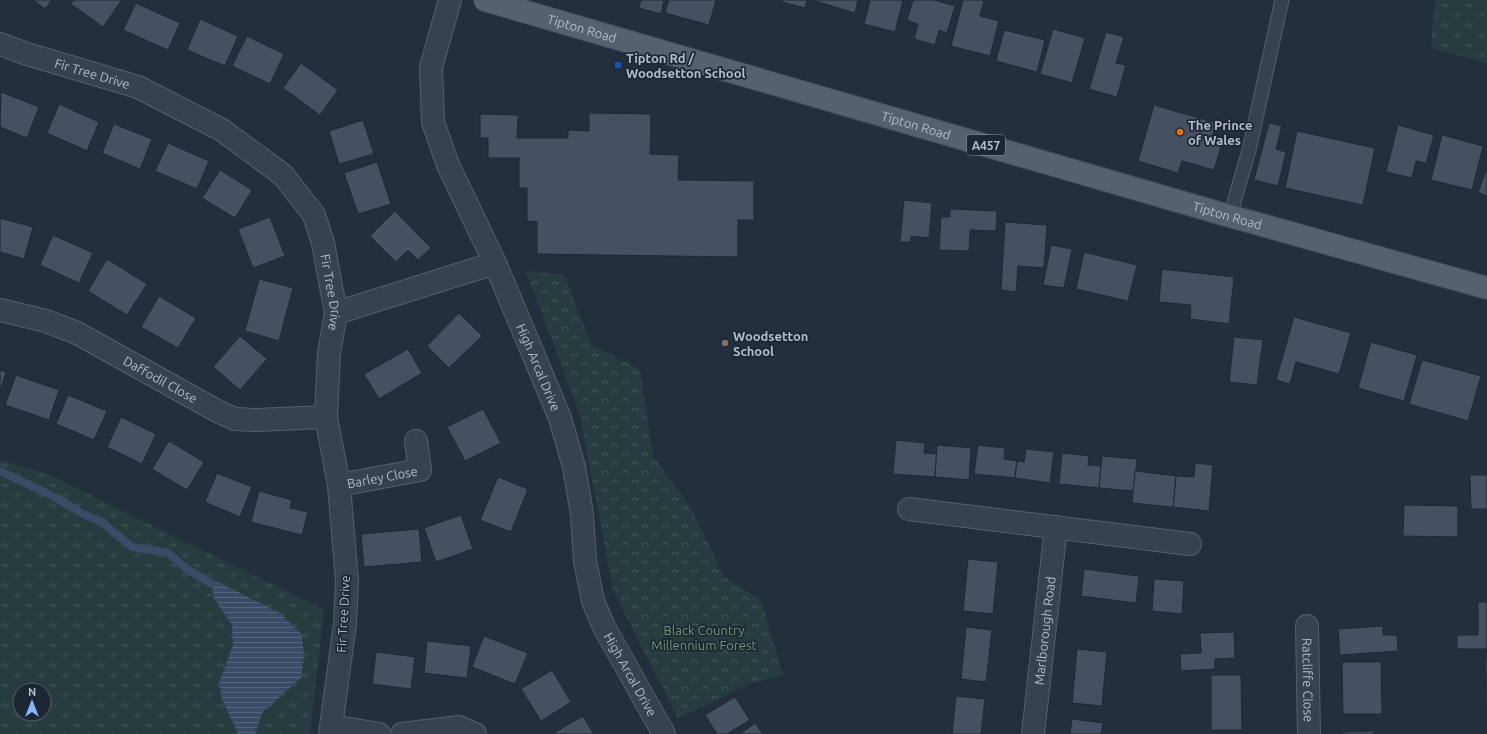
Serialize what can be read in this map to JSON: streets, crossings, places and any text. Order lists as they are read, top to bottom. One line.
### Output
{"streets":{"main road":["Tipton Road","A457"],"street":["Fir Tree Drive","High Arcal Drive","Daffodil Close","Barley Close","Marlborough Road","Ratcliffe Close"]},"crossings":[["Fir Tree Drive","Daffodil Close"],["Fir Tree Drive","Barley Close"]],"parks":["Black Country Millennium Forest"],"places":{"transit":["Tipton Rd / Woodsetton School"],"other":["The Prince of Wales","Woodsetton School"]},"north":"top"}
